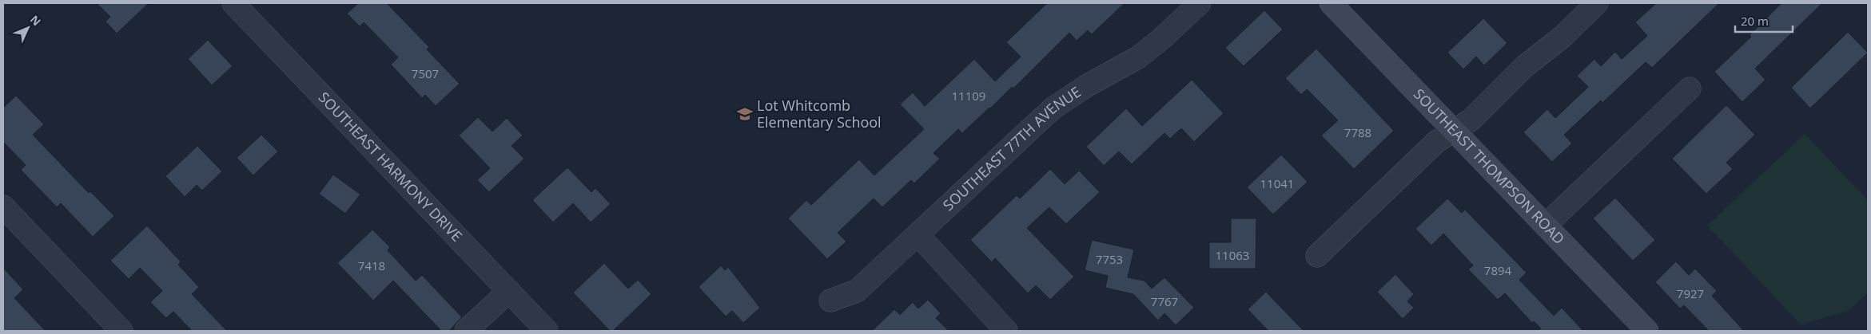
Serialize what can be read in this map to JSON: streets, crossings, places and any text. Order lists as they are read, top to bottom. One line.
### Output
{"streets":{"street":["SOUTHEAST 77TH AVENUE","SOUTHEAST HARMONY DRIVE","SOUTHEAST THOMPSON ROAD"]},"places":{"school or university":["Lot Whitcomb Elementary School"]},"house_numbers":["7507","11109","7788","11041","11063","7753","7418","7894","7927","7767"],"scale_bar":"20 m","north":"top right"}
